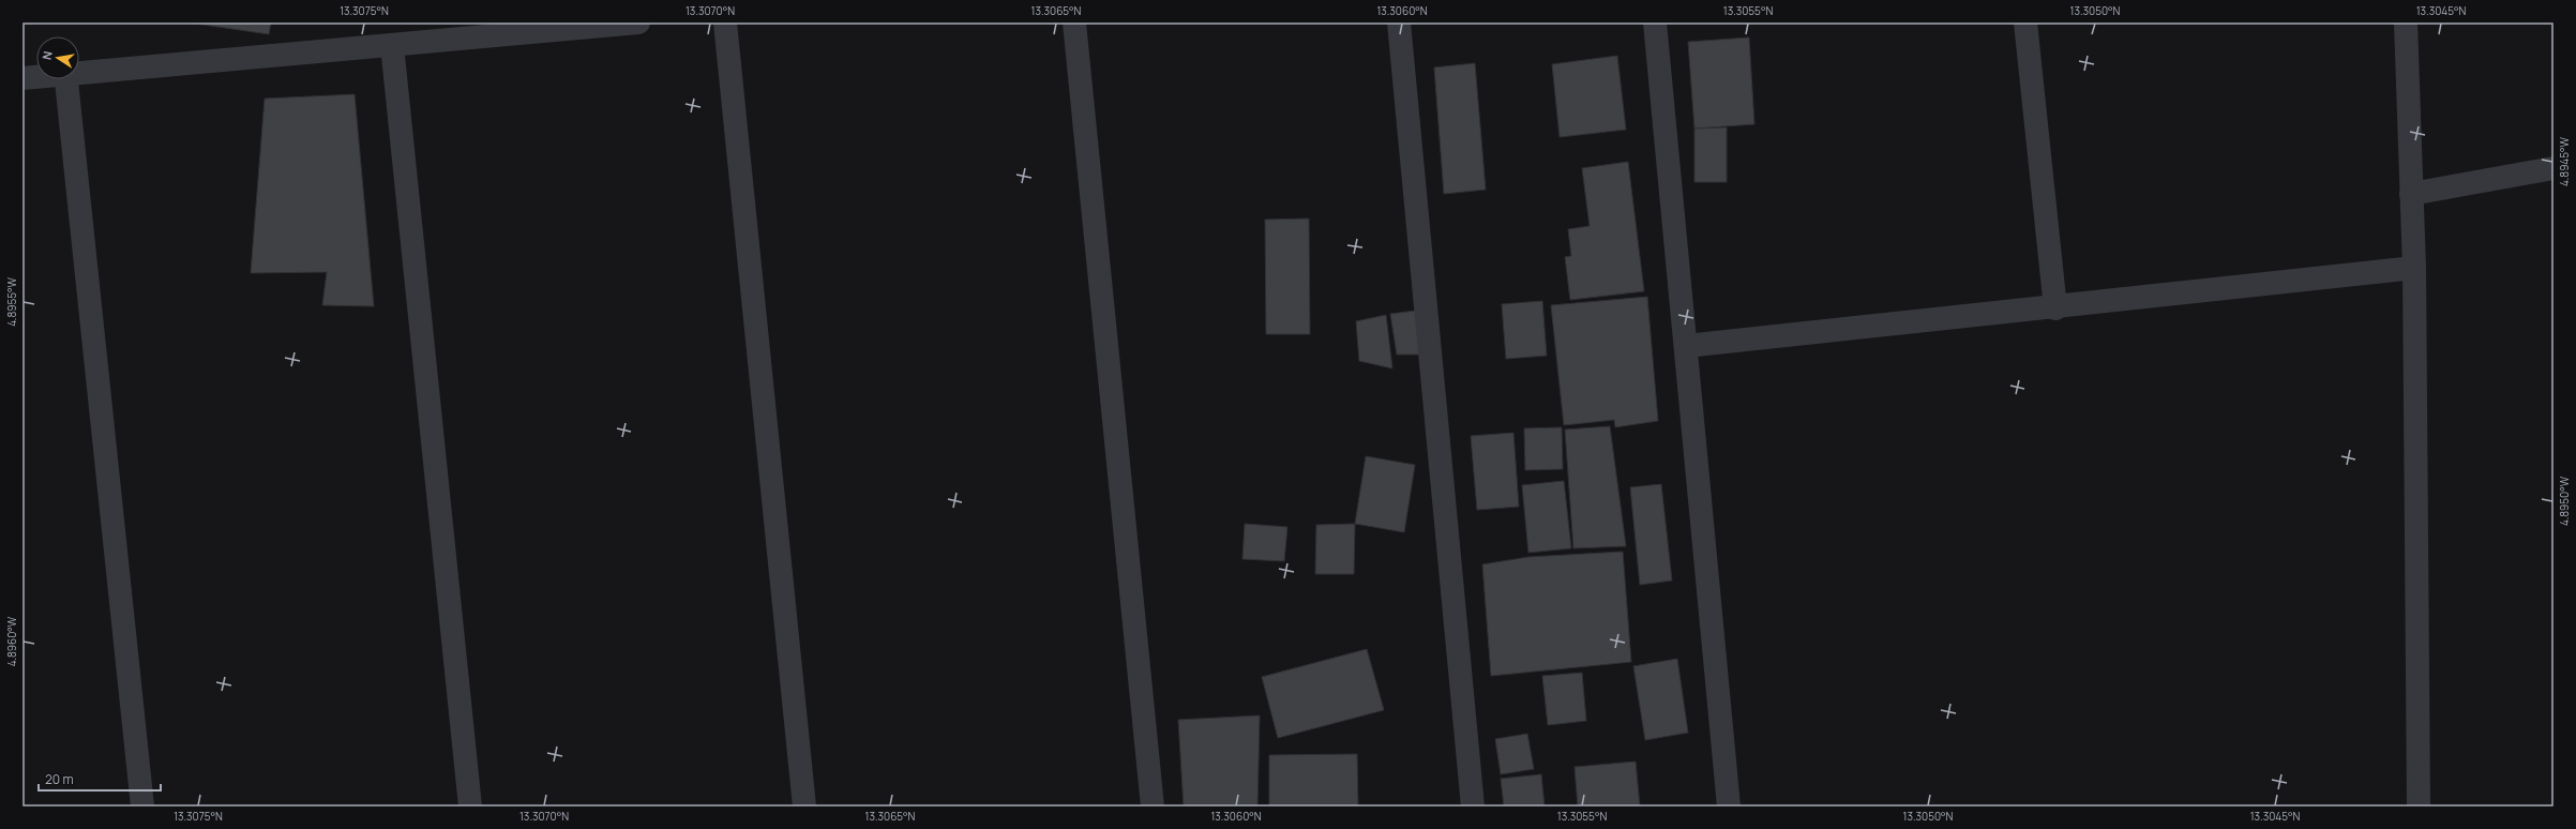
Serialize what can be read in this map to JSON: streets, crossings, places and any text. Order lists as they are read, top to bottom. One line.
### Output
{"scale_bar":"20 m","north":"left","coordinates":["13.3075°N","13.3070°N","13.3065°N","13.3060°N","13.3055°N","13.3050°N","13.3045°N","4.8945°W","4.8955°W","4.8950°W","4.8960°W"]}
